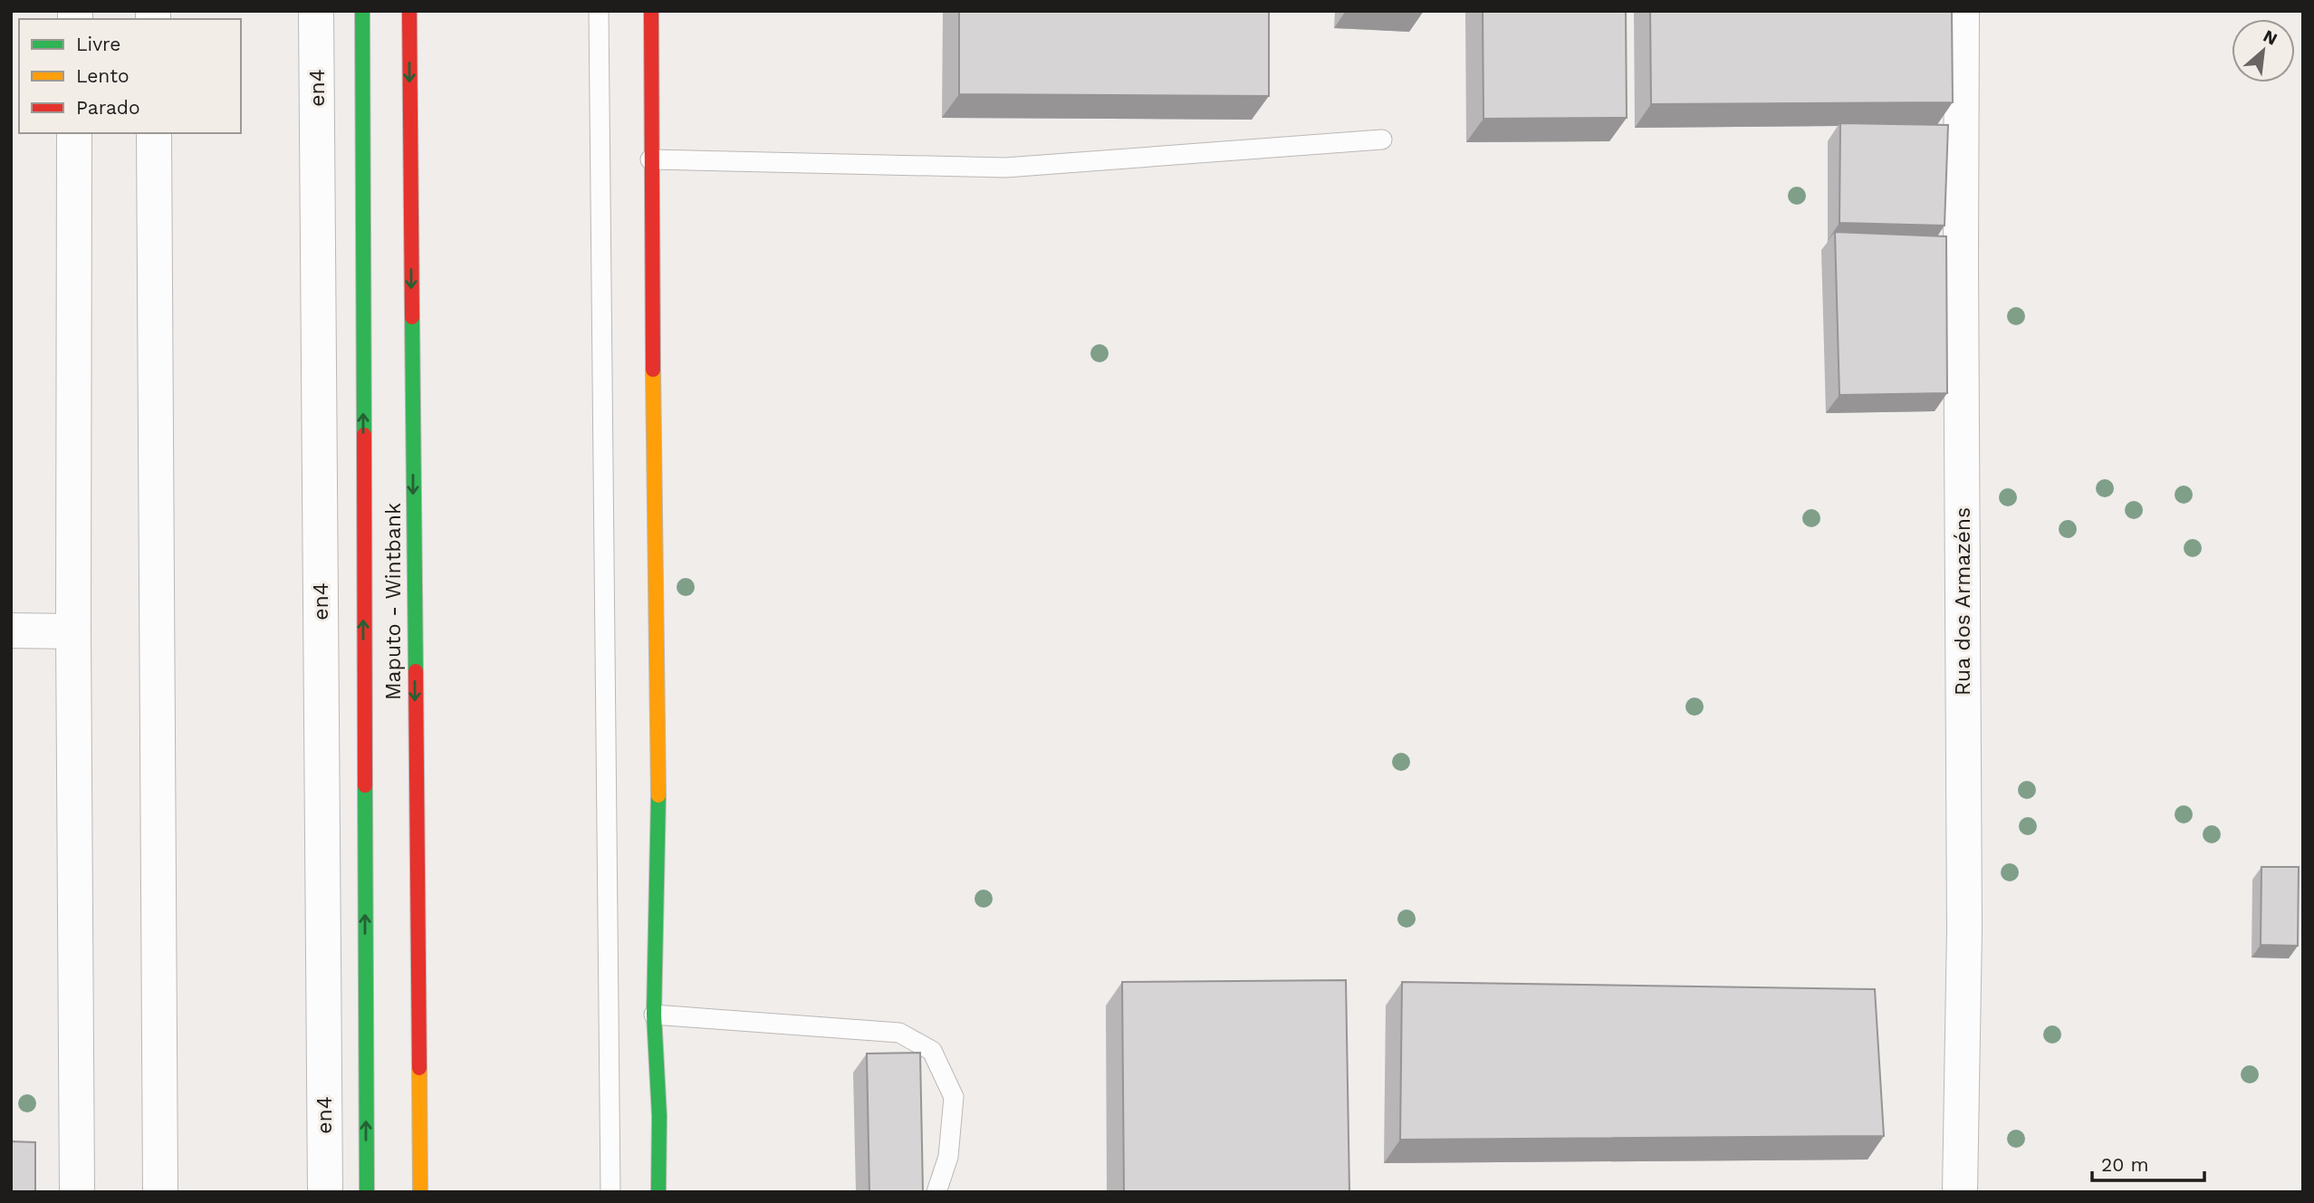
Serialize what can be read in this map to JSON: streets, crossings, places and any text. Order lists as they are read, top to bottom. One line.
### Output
{"streets":{"main road":["Maputo - Wintbank"],"street":["en4","Rua dos Armazéns"]},"legend":["Livre","Lento","Parado"],"scale_bar":"20 m","north":"top right"}
